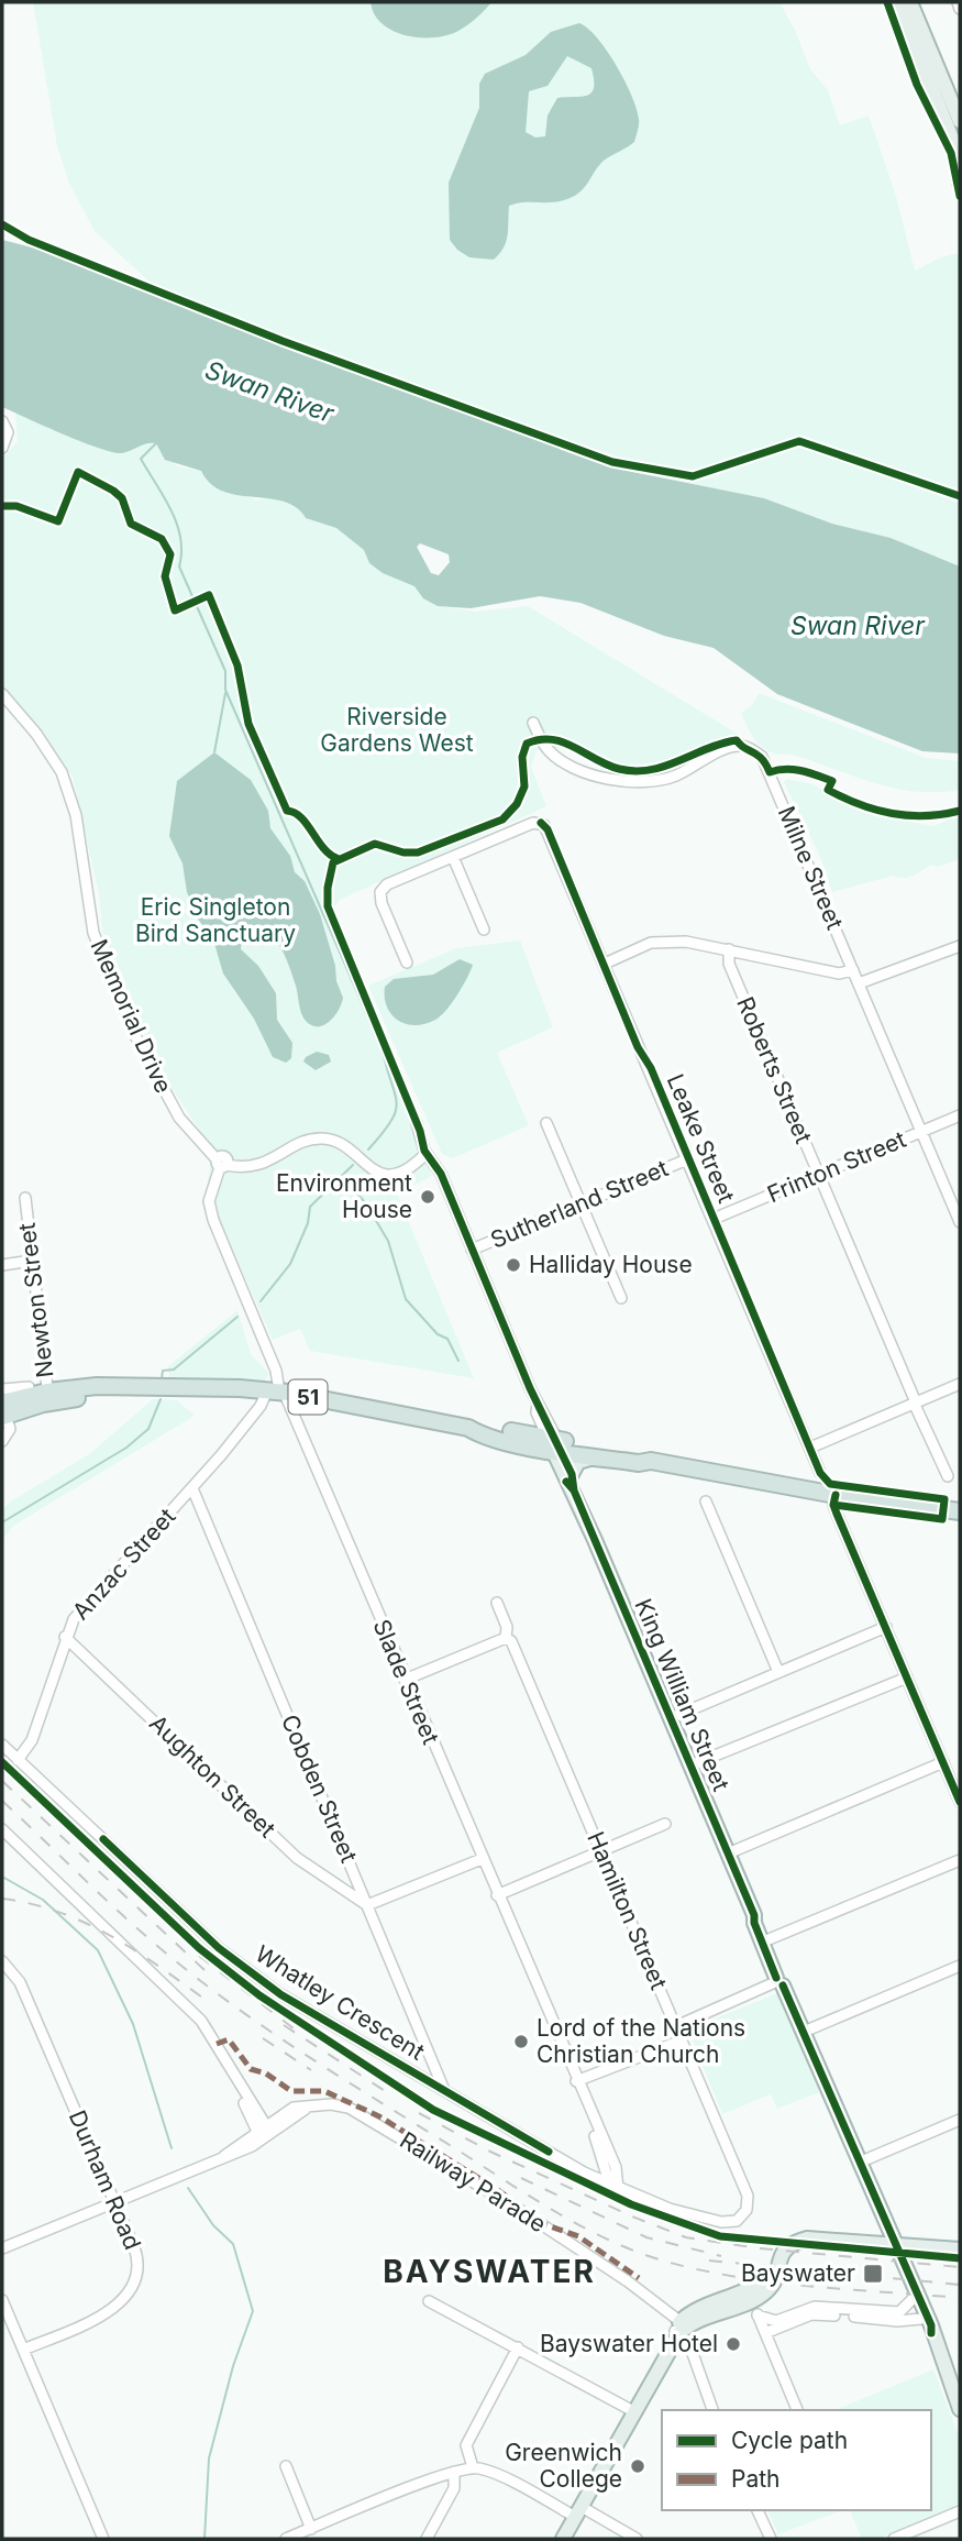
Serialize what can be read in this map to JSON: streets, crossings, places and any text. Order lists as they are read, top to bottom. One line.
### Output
{"streets":{"highway":["51"],"main road":["King William Street"],"street":["Milne Street","Memorial Drive","Roberts Street","Leake Street","Frinton Street","Sutherland Street","Newton Street","Anzac Street","Slade Street","Aughton Street","Cobden Street","Hamilton Street","Whatley Crescent","Durham Road","Railway Parade"]},"crossings":[["Milne Street","Frinton Street"],["Memorial Drive","Slade Street"],["Roberts Street","Frinton Street"],["Leake Street","Frinton Street"],["Leake Street","Sutherland Street"],["Sutherland Street","King William Street"],["Newton Street","51"],["51","Anzac Street"],["51","Slade Street"],["51","King William Street"],["Anzac Street","Slade Street"],["Anzac Street","Aughton Street"],["Anzac Street","Cobden Street"],["Anzac Street","Whatley Crescent"],["Slade Street","Whatley Crescent"],["Aughton Street","Cobden Street"],["Cobden Street","Whatley Crescent"],["Hamilton Street","Whatley Crescent"],["Durham Road","Railway Parade"]],"districts":["BAYSWATER"],"water":["Swan River"],"parks":["Riverside Gardens West","Eric Singleton Bird Sanctuary"],"places":{"other":["Environment House","Halliday House","Lord of the Nations Christian Church","Bayswater Hotel","Greenwich College"],"transit":["Bayswater"]},"legend":["Cycle path","Path"]}
